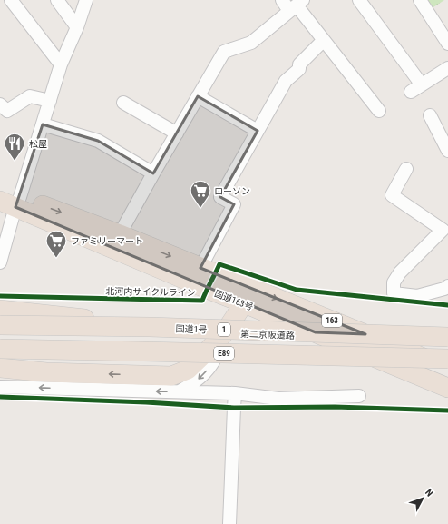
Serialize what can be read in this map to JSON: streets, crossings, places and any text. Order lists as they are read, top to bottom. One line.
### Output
{"streets":{"highway":["国道163号","163","国道1号","1","第二京阪道路","E89"],"cycle path":["北河内サイクルライン"]},"places":{"restaurant":["松屋"],"supermarket":["ローソン","ファミリーマート"]},"north":"top right"}
